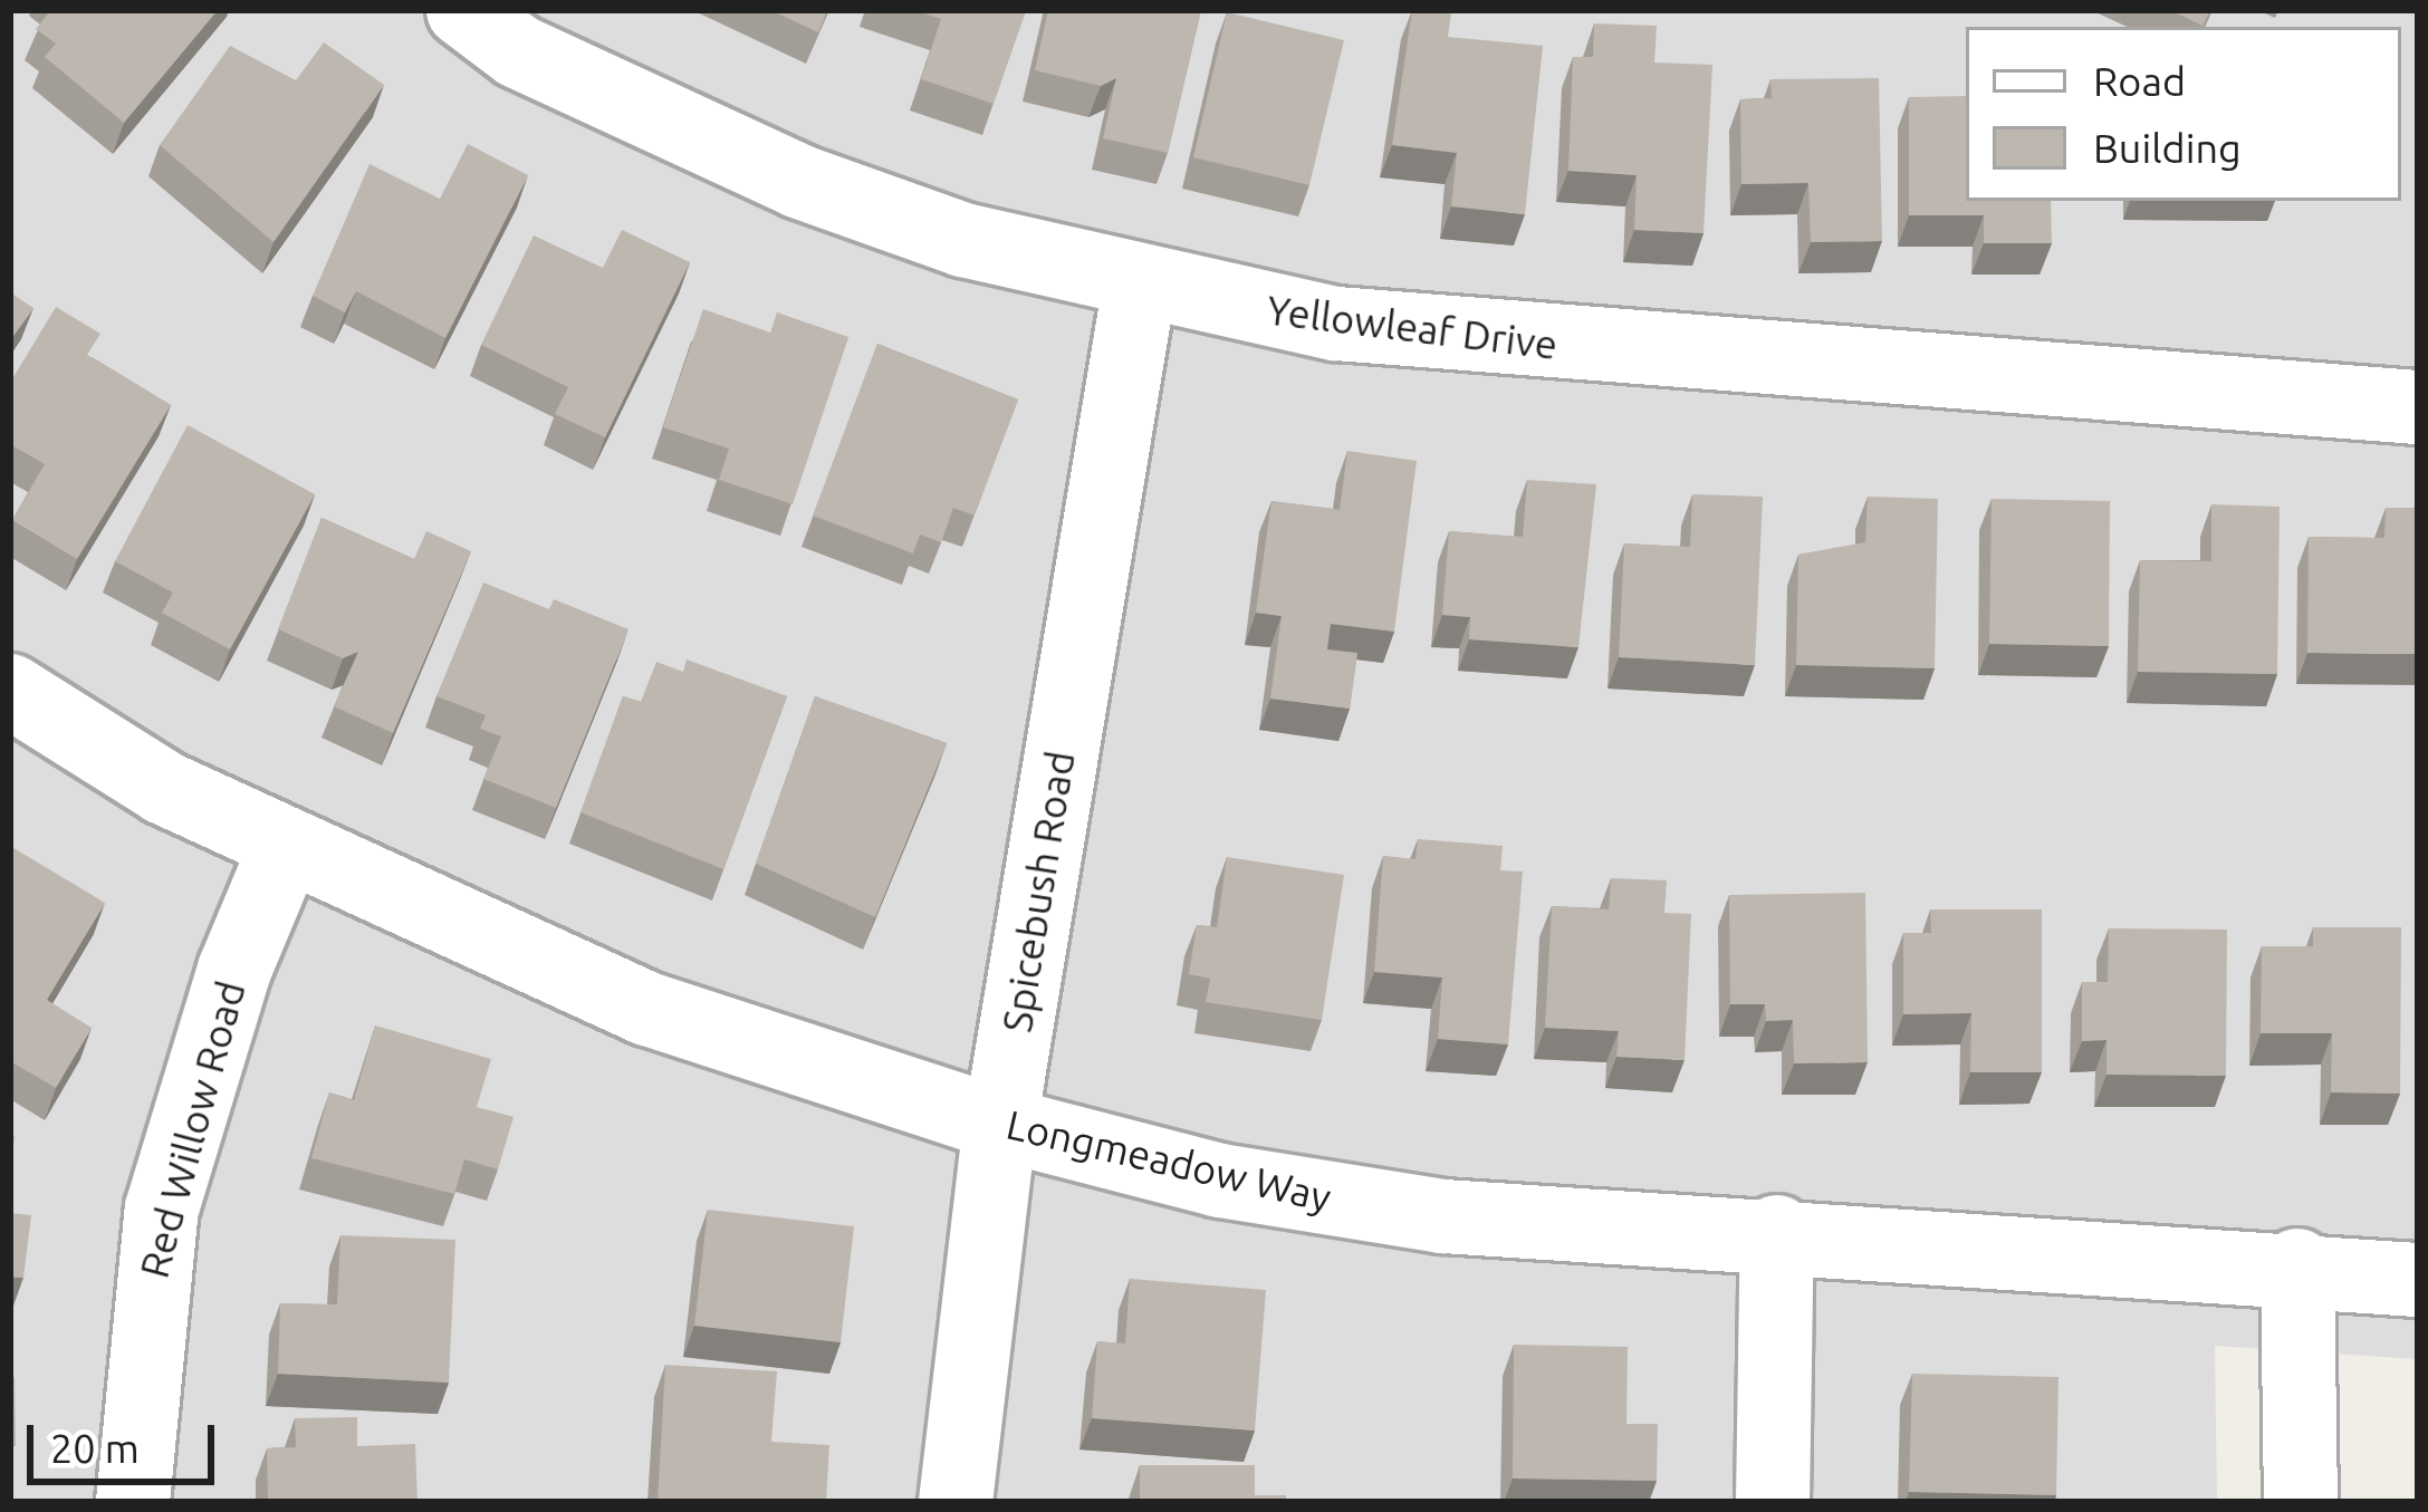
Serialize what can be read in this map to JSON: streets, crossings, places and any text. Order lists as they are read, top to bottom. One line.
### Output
{"streets":{"street":["Yellowleaf Drive","Spicebush Road","Red Willow Road","Longmeadow Way"]},"crossings":[["Yellowleaf Drive","Spicebush Road"],["Spicebush Road","Longmeadow Way"],["Red Willow Road","Longmeadow Way"]],"legend":["Road","Building"],"scale_bar":"20 m"}
